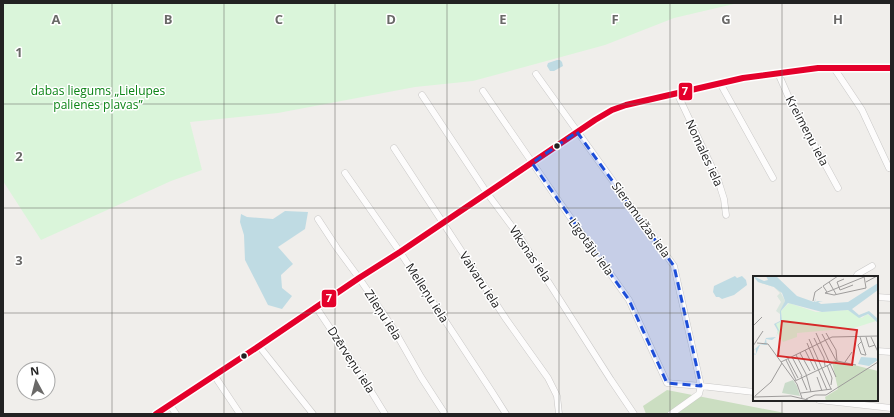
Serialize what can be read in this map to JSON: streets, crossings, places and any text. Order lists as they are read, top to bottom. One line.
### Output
{"streets":{"street":["Kreimeņu iela","Nomales iela","Sieramuižas iela","Līgotāju iela","Vīksnas iela","Vaivaru iela","Melleņu iela","Zileņu iela","Dzērveņu iela"]},"crossings":[["Sieramuižas iela","Līgotāju iela"]],"parks":["dabas liegums „Lielupes palienes pļavas”"],"lines":["transit line 7"],"north":"top","grid":{"columns":["A","B","C","D","E","F","G","H"],"rows":["1","2","3"]}}
